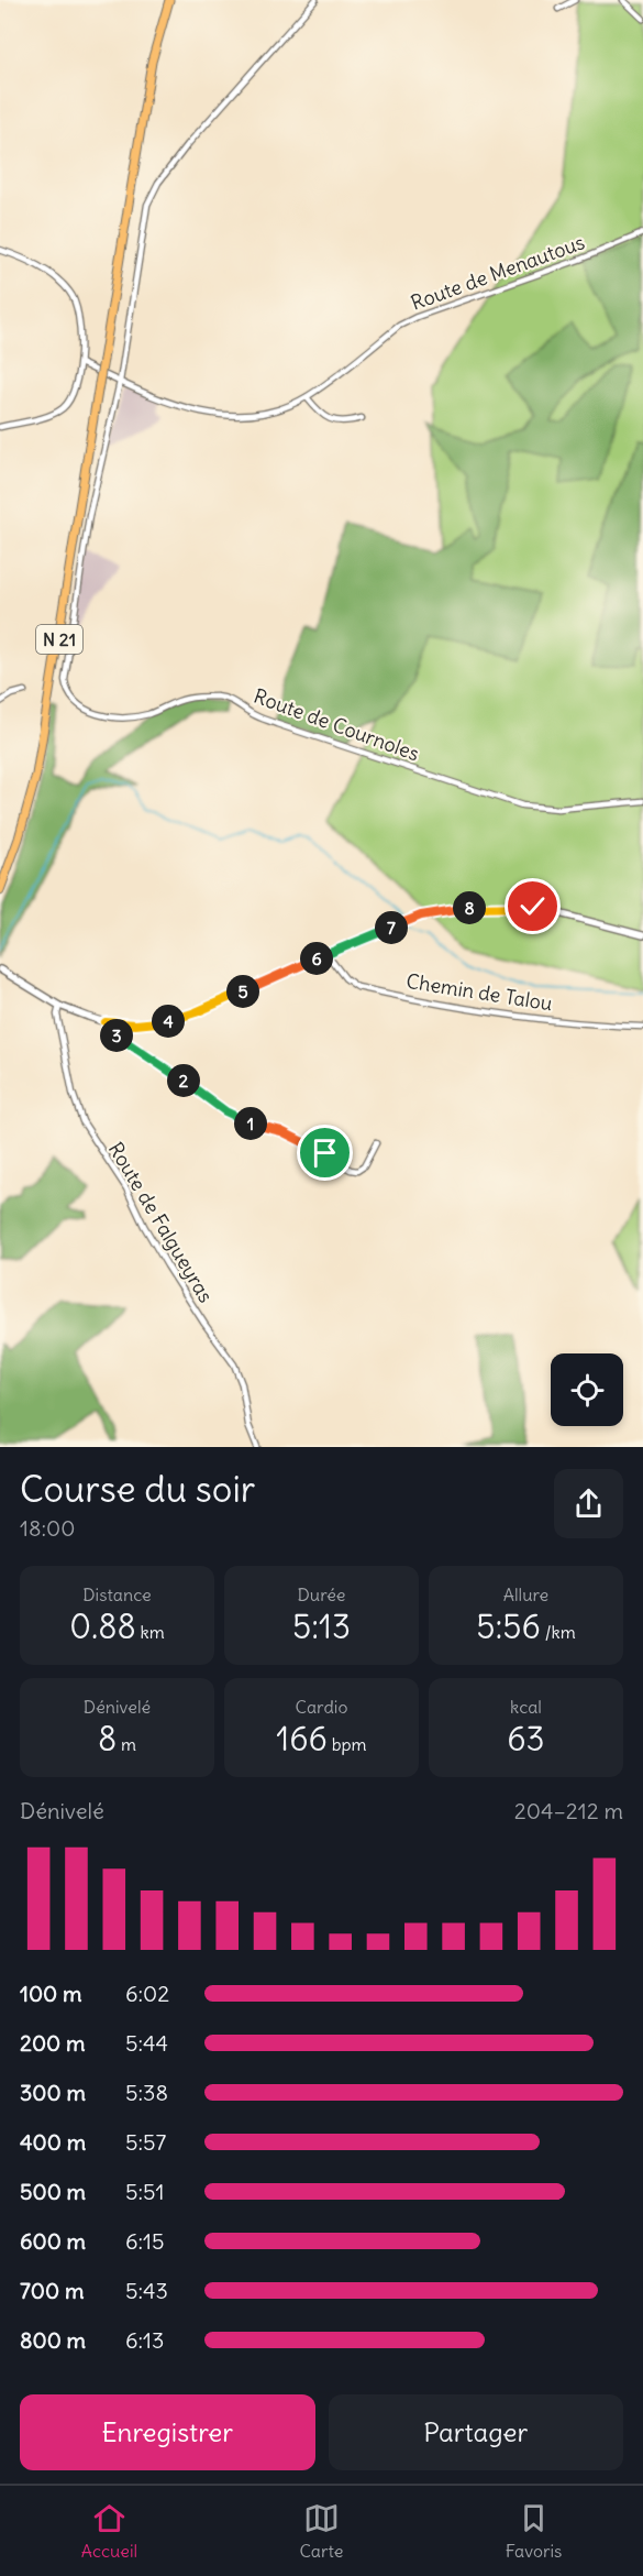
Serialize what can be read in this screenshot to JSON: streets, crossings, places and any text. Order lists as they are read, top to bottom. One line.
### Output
{"streets":{"main road":["N 21"],"street":["Route de Menautous","Route de Cournoles","Chemin de Talou","Route de Falgueyras"]},"crossings":[["Route de Menautous","Route de Cournoles"]],"page":{"pins":["8","7","6","5","4","3","2","1"],"heading":["Course du soir","18:00"],"stats":[["Distance","0.88 km"],["Durée","5:13"],["Allure","5:56 /km"],["Dénivelé","8 m"],["Cardio","166 bpm"],["kcal","63"]],"chart":["Dénivelé","204–212 m"],"list":[{"name":"100 m","note":"6:02"},{"name":"200 m","note":"5:44"},{"name":"300 m","note":"5:38"},{"name":"400 m","note":"5:57"},{"name":"500 m","note":"5:51"},{"name":"600 m","note":"6:15"},{"name":"700 m","note":"5:43"},{"name":"800 m","note":"6:13"}],"buttons":["Enregistrer","Partager"],"tabs":["Accueil","Carte","Favoris"]}}
